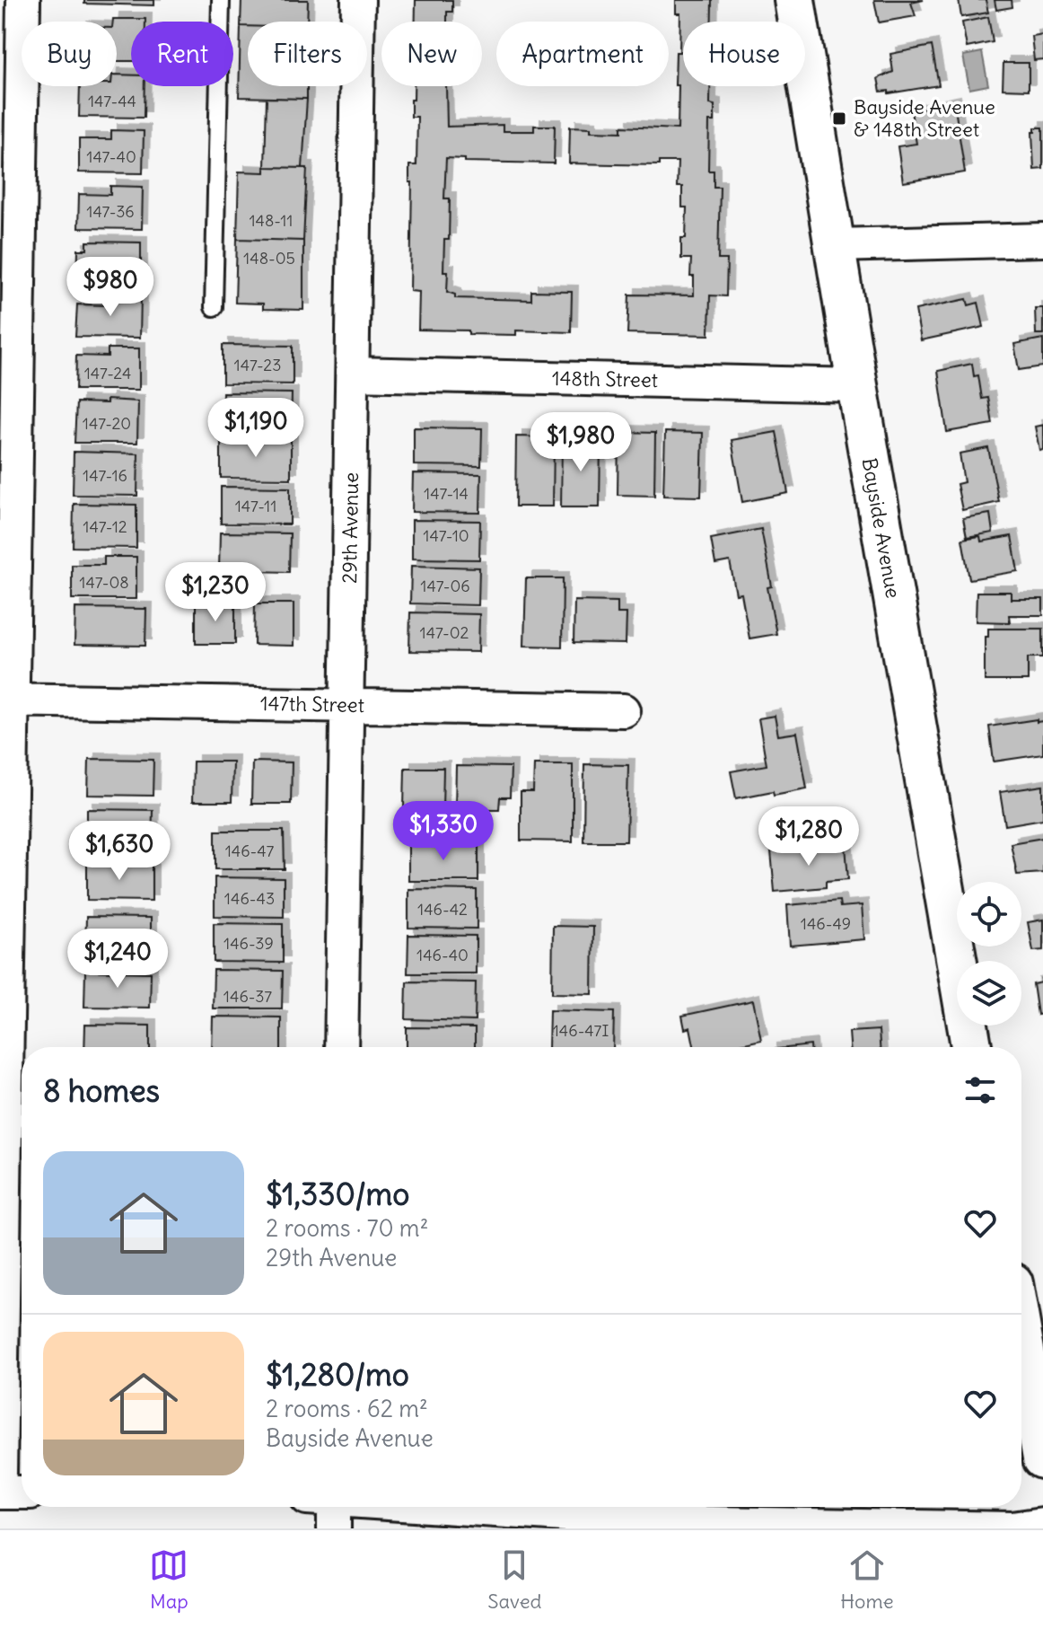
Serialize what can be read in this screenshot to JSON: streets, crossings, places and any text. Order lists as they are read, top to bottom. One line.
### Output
{"streets":{"street":["148th Street","29th Avenue","Bayside Avenue","147th Street"]},"crossings":[["148th Street","29th Avenue"],["148th Street","Bayside Avenue"],["29th Avenue","147th Street"]],"places":{"transit":["Bayside Avenue & 148th Street"]},"house_numbers":["147-44","147-40","147-36","148-11","148-05","147-23","147-24","147-20","147-16","147-14","147-11","147-12","147-10","147-08","147-06","147-02","146-47","146-43","146-42","146-49","146-39","146-40","146-37","146-47I"],"page":{"chip":["Buy","Rent","Filters","New","Apartment","House"],"price":["$980","$1,190","$1,980","$1,230","$1,330","$1,280","$1,630","$1,240"],"heading":"8 homes","list":[{"name":"$1,330/mo","note":"2 rooms · 70 m² · 29th Avenue"},{"name":"$1,280/mo","note":"2 rooms · 62 m² · Bayside Avenue"}],"tabs":["Map","Saved","Home"]}}
